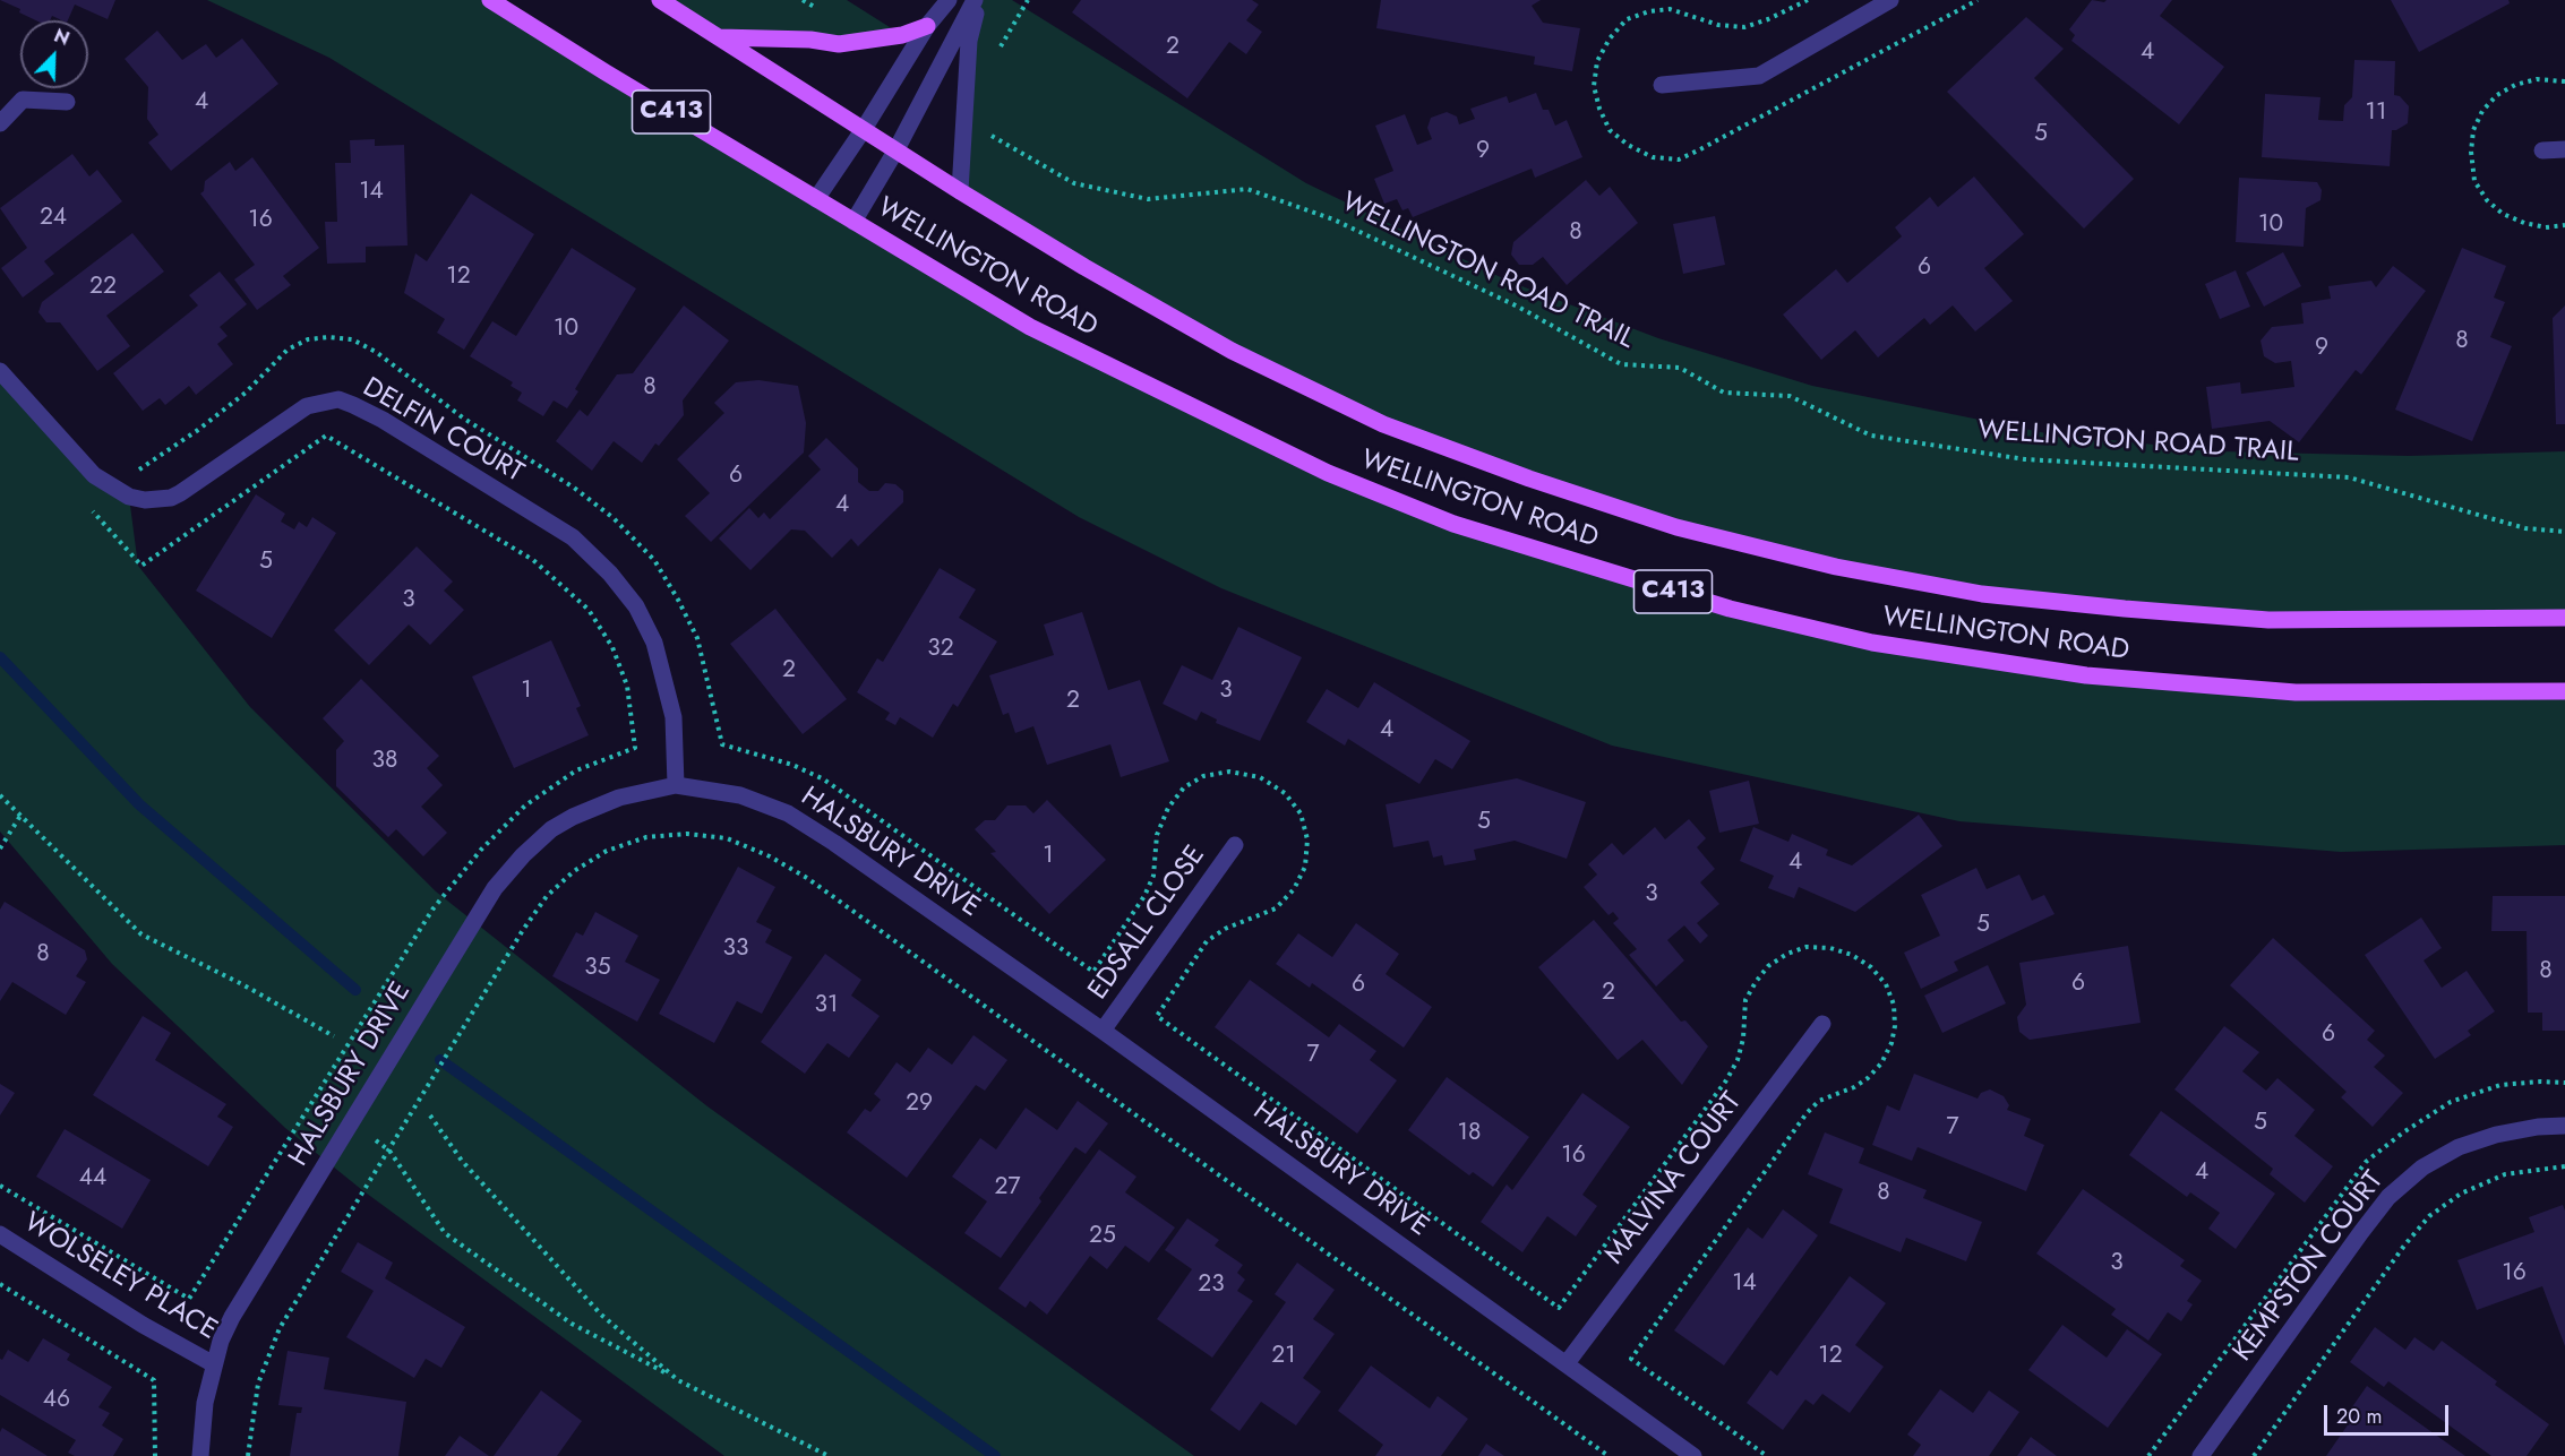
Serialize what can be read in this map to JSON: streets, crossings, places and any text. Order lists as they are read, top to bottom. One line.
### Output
{"streets":{"main road":["C413","WELLINGTON ROAD"],"street":["DELFIN COURT","HALSBURY DRIVE","EDSALL CLOSE","MALVINA COURT","KEMPSTON COURT","WOLSELEY PLACE"],"path":["WELLINGTON ROAD TRAIL"]},"crossings":[["DELFIN COURT","HALSBURY DRIVE"],["HALSBURY DRIVE","EDSALL CLOSE"],["HALSBURY DRIVE","MALVINA COURT"],["HALSBURY DRIVE","WOLSELEY PLACE"]],"house_numbers":["2","4","4","11","5","9","14","24","16","10","8","6","12","22","10","8","9","8","6","4","5","3","32","2","1","3","2","4","38","5","1","4","3","5","33","8","35","8","6","6","2","31","6","7","29","5","7","18","16","4","44","27","8","25","3","16","14","23","21","12","46"],"scale_bar":"20 m","north":"top right"}
